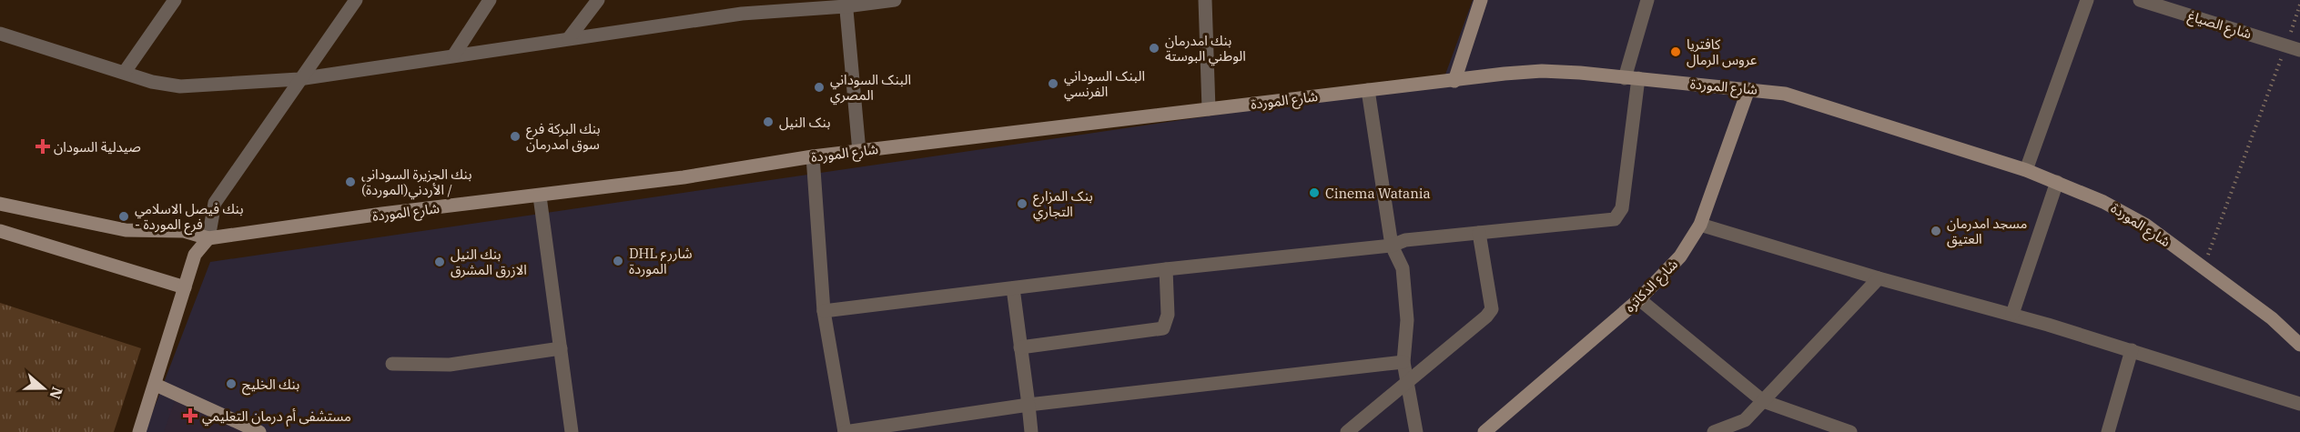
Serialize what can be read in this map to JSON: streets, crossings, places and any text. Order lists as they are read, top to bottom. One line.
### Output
{"streets":{"street":["شارع الصياغ","شارع الموردة","شارع الدكاتره"]},"crossings":[["شارع الموردة","شارع الدكاتره"]],"places":{"other":["بنك امدرمان الوطني البوستة","كافتريا عروس الرمال","البنک السوداني الفرنسي","البنک السوداني المصري","بنک النيل","بنك البركة فرع سوق امدرمان","بنك الجزيرة السوداني الأردني(الموردة) /","Cinema Watania","بنک المزارع التجاري","بنك فيصل الاسلامي - فرع الموردة","مسجد امدرمان العتيق","DHL شاررع الموردة","بنك النيل الازرق المشرق","بنك الخليج"],"health":["صيدلية السودان","مستشفى أم درمان التعليمي"]},"north":"right"}
